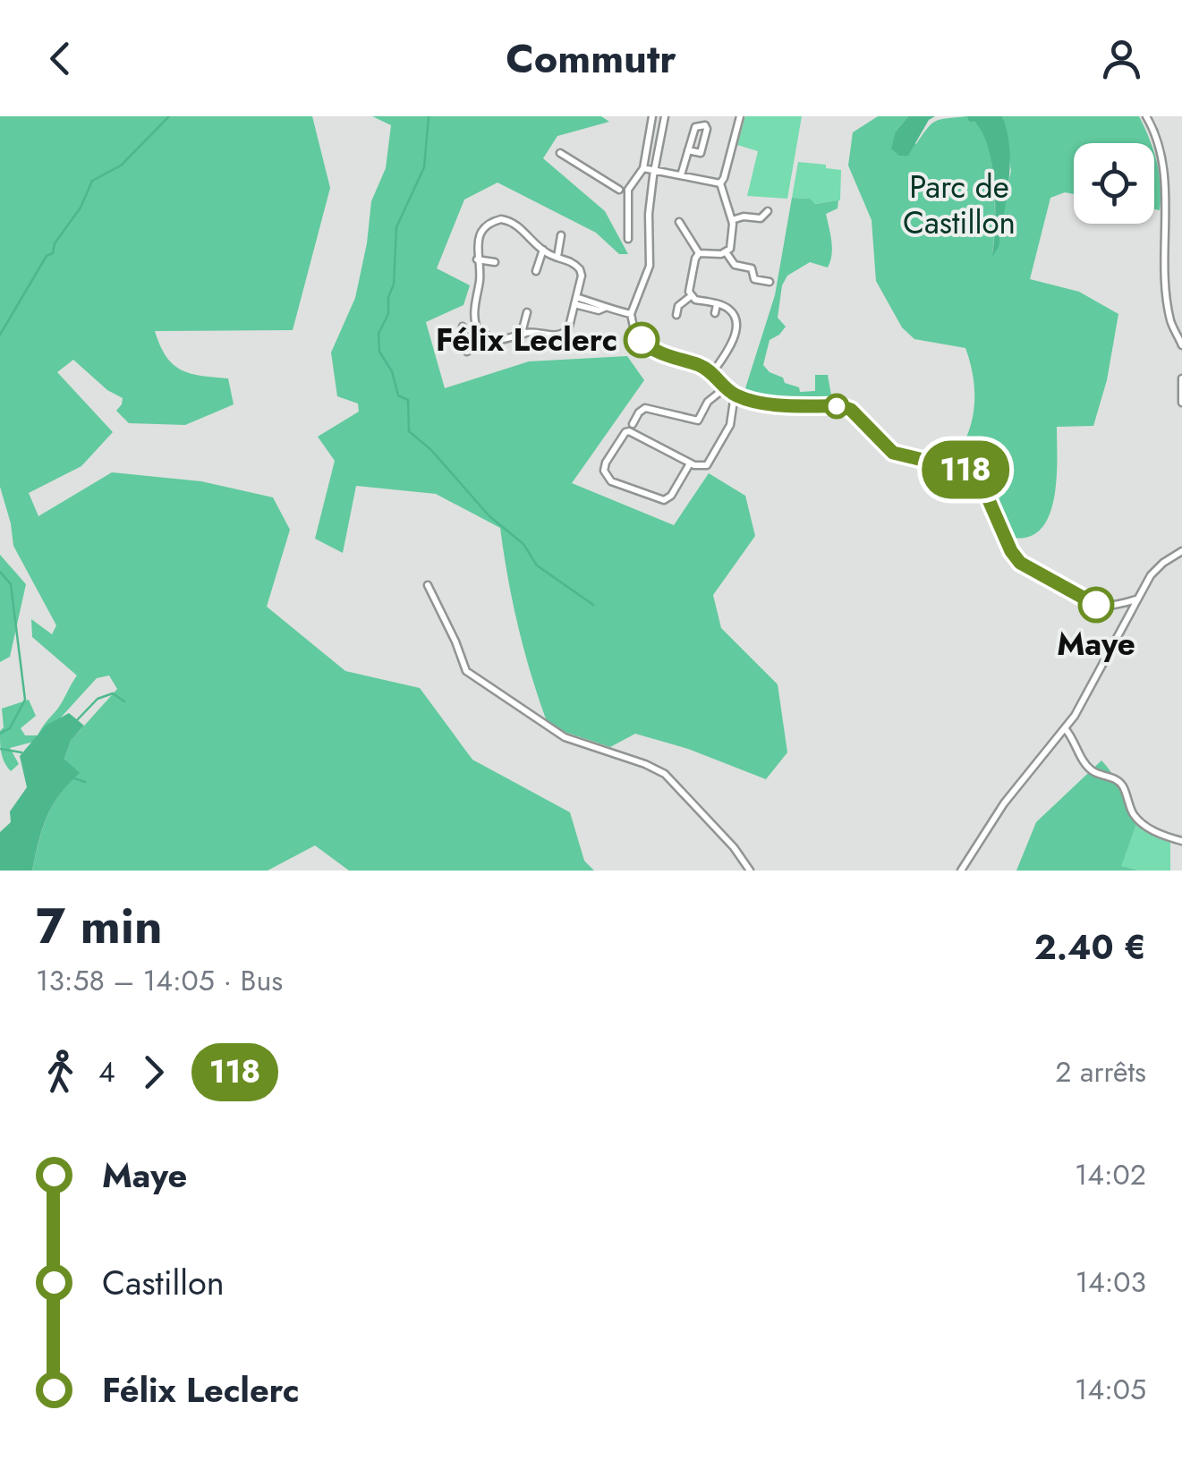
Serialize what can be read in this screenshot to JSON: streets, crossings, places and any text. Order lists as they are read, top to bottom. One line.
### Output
{"parks":["Parc de Castillon"],"places":["Félix Leclerc","Maye"],"lines":["bus line 118"],"page":{"header":"Commutr","on_map":"118","heading":["7 min","13:58 – 14:05 · Bus","2.40 €"],"legs":["4","118","2 arrêts"],"list":[{"name":"Maye","value":"14:02"},{"name":"Castillon","value":"14:03"},{"name":"Félix Leclerc","value":"14:05"}]}}
